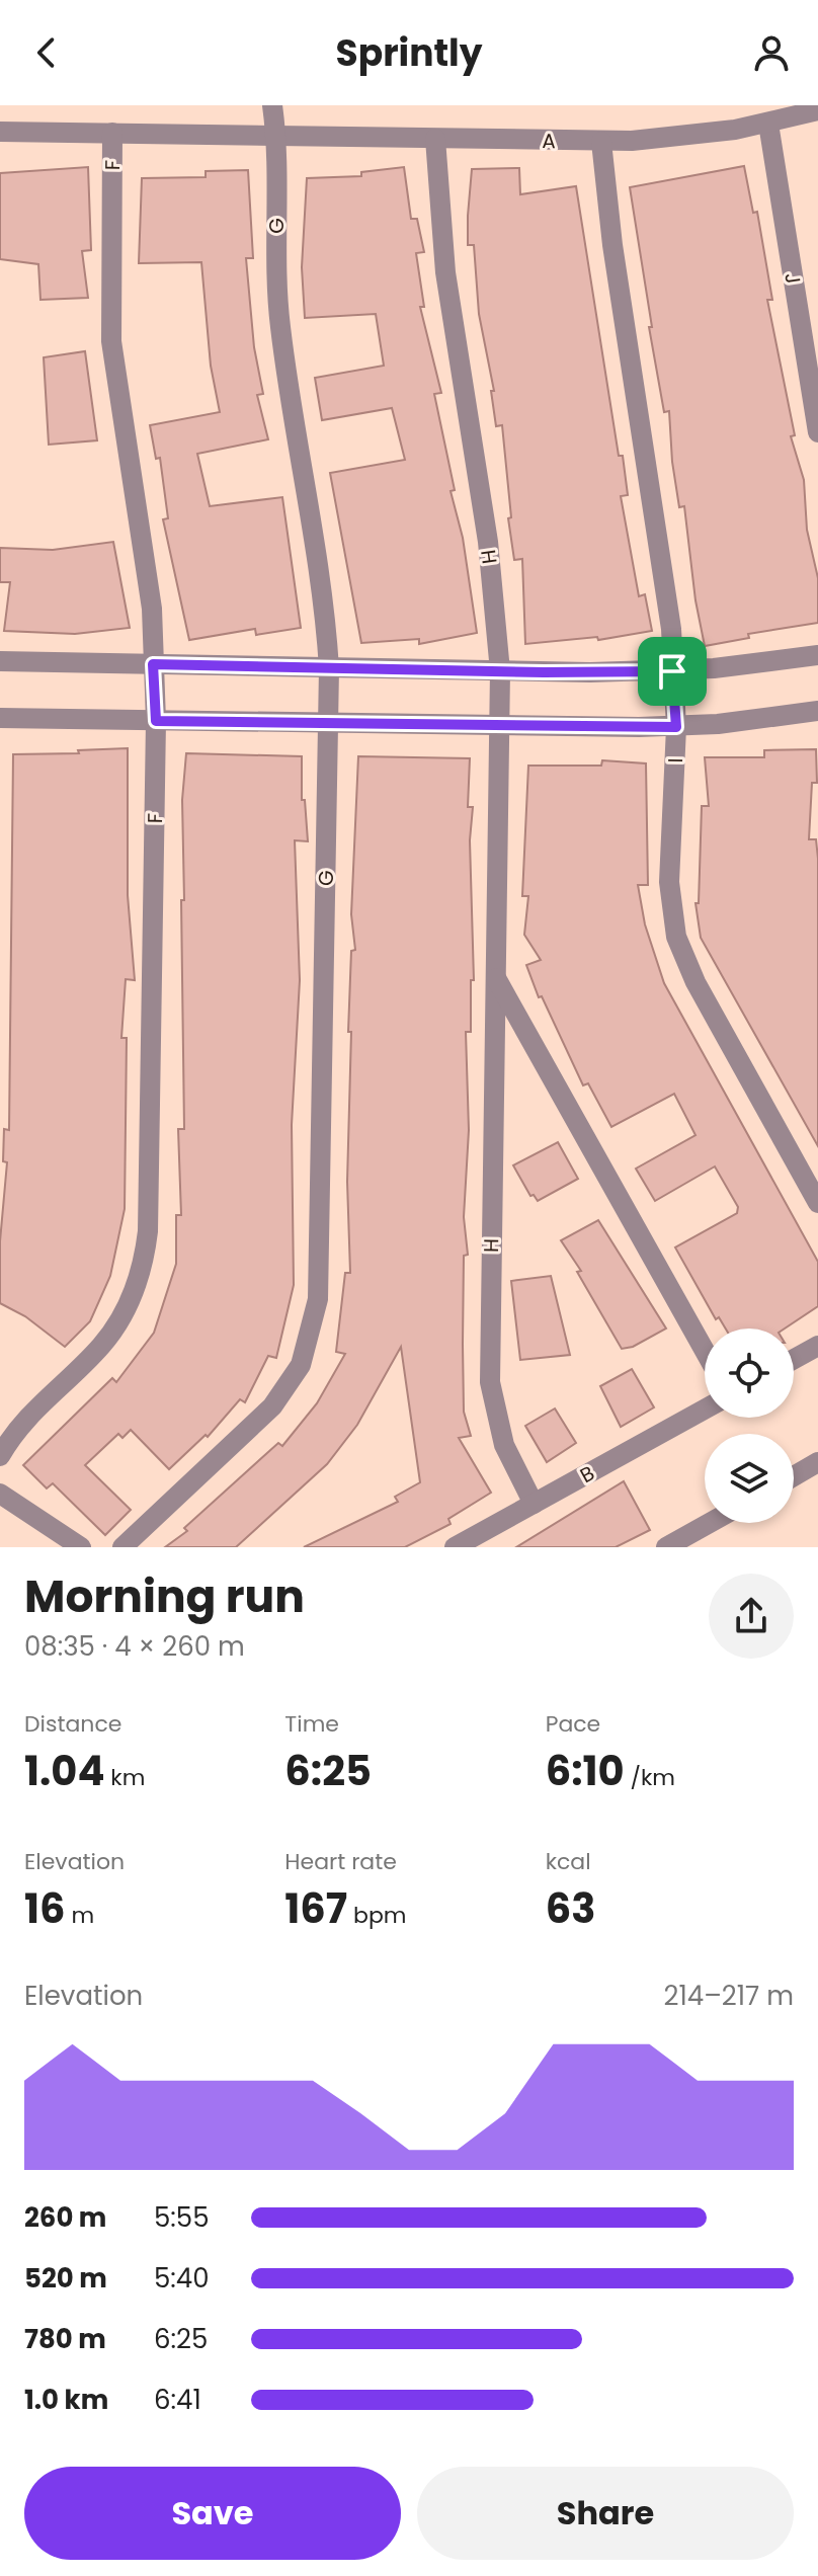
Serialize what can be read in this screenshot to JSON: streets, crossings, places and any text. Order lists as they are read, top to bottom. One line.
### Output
{"streets":{"street":["A","F","G","J","H","I","B"]},"crossings":[["A","F"],["A","G"],["A","J"],["A","H"],["A","I"],["H","B"]],"page":{"header":"Sprintly","heading":["Morning run","08:35 · 4 × 260 m"],"stats":[["Distance","1.04 km"],["Time","6:25"],["Pace","6:10 /km"],["Elevation","16 m"],["Heart rate","167 bpm"],["kcal","63"]],"chart":["Elevation","214–217 m"],"list":[{"name":"260 m","note":"5:55"},{"name":"520 m","note":"5:40"},{"name":"780 m","note":"6:25"},{"name":"1.0 km","note":"6:41"}],"buttons":["Save","Share"]}}
